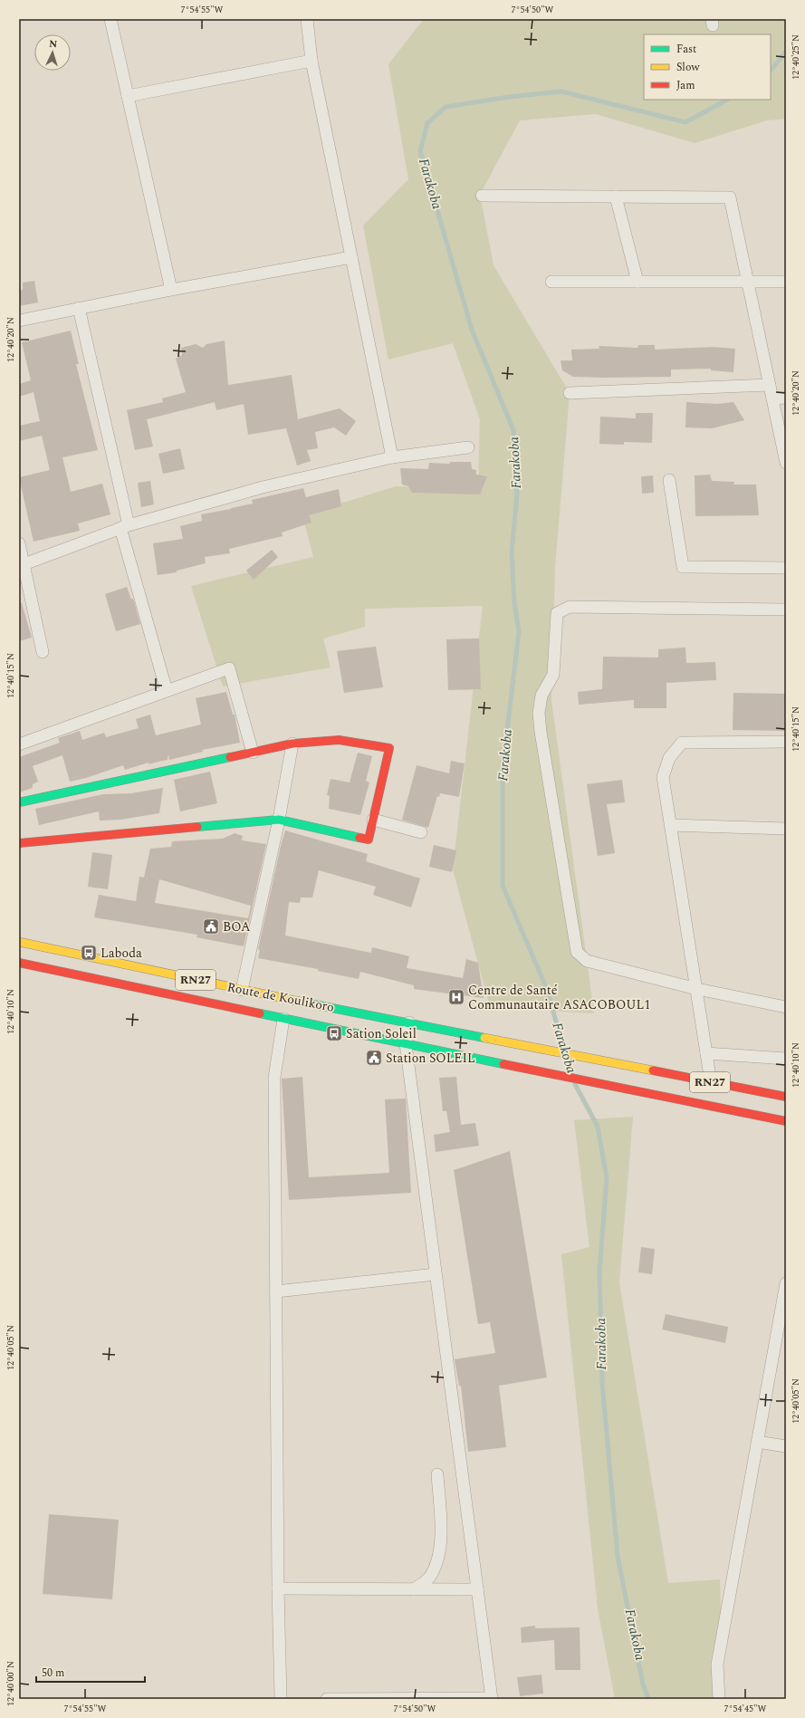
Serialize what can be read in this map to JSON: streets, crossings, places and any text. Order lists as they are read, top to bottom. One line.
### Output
{"streets":{"main road":["RN27","Route de Koulikoro"]},"crossings":[["RN27","Route de Koulikoro"]],"water":["Farakoba"],"places":{"public building":["BOA","Station SOLEIL"],"bus stop":["Laboda","Sation Soleil"],"hospital":["Centre de Santé Communautaire ASACOBOUL1"]},"legend":["Fast","Slow","Jam"],"scale_bar":"50 m","north":"top","coordinates":["7°54'55\"W","7°54'50\"W","12°40'25\"N","12°40'20\"N","12°40'15\"N","12°40'10\"N","12°40'05\"N","12°40'00\"N","7°54'45\"W"]}
